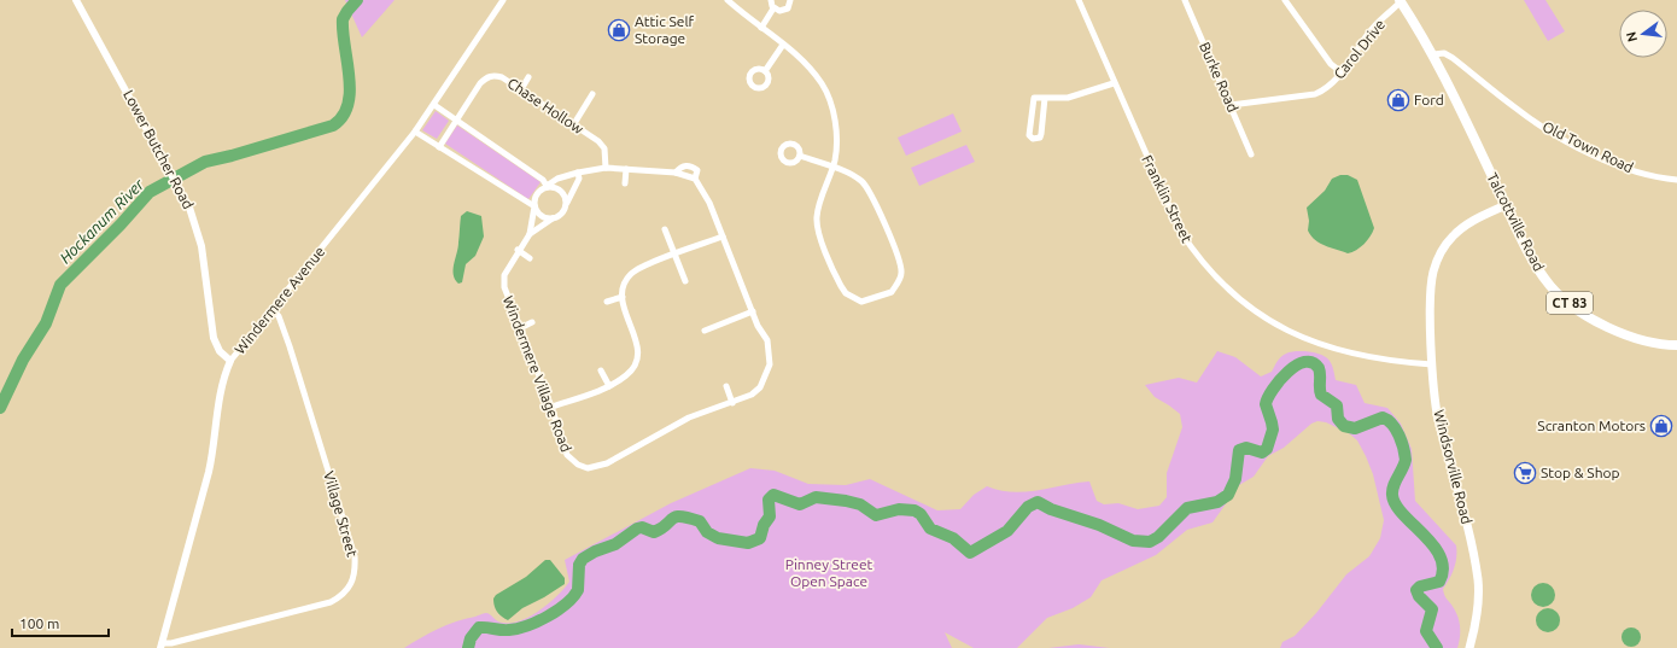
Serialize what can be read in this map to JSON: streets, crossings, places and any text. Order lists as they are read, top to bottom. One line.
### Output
{"streets":{"main road":["Talcottville Road","CT 83","Windsorville Road"],"street":["Carol Drive","Burke Road","Chase Hollow","Old Town Road","Lower Butcher Road","Franklin Street","Windermere Avenue","Windermere Village Road","Village Street"]},"crossings":[["Carol Drive","Burke Road"],["Carol Drive","Talcottville Road"],["Chase Hollow","Windermere Village Road"],["Old Town Road","Talcottville Road"],["Lower Butcher Road","Windermere Avenue"],["Franklin Street","Windsorville Road"],["Talcottville Road","Windsorville Road"],["Windermere Avenue","Village Street"]],"water":["Hockanum River"],"parks":["Pinney Street Open Space"],"places":{"shop":["Attic Self Storage","Ford","Scranton Motors"],"supermarket":["Stop & Shop"]},"scale_bar":"100 m","north":"left"}
